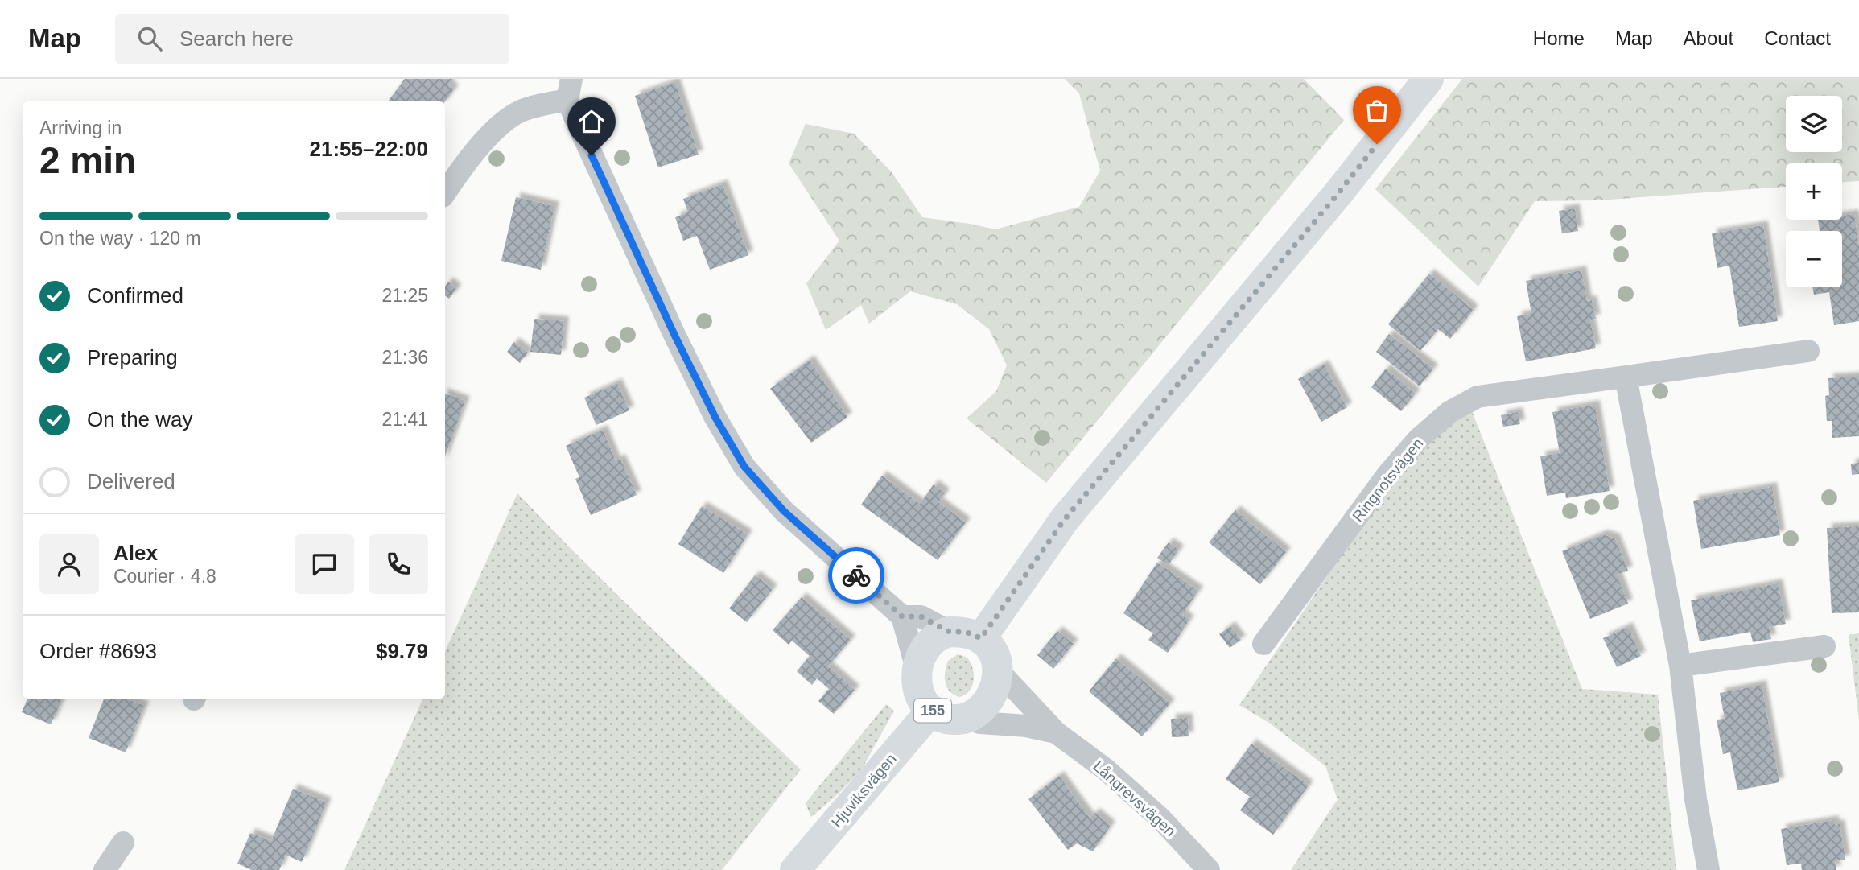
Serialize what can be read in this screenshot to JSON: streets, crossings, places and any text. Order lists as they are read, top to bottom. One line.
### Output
{"streets":{"main road":["155","Hjuviksvägen"],"street":["Ringnotsvägen","Långrevsvägen"]},"crossings":[["155","Hjuviksvägen"],["155","Långrevsvägen"],["Hjuviksvägen","Långrevsvägen"]],"page":{"header":"Map","search":"Search here","nav":["Home","Map","About","Contact"],"map_buttons":["+","−"],"heading":["2 min","Arriving in","21:55–22:00"],"panel":["Alex","Courier · 4.8","Order #8693","$9.79"],"bar":"On the way · 120 m","list":[["Confirmed","21:25"],["Preparing","21:36"],["On the way","21:41"],"Delivered"]}}
